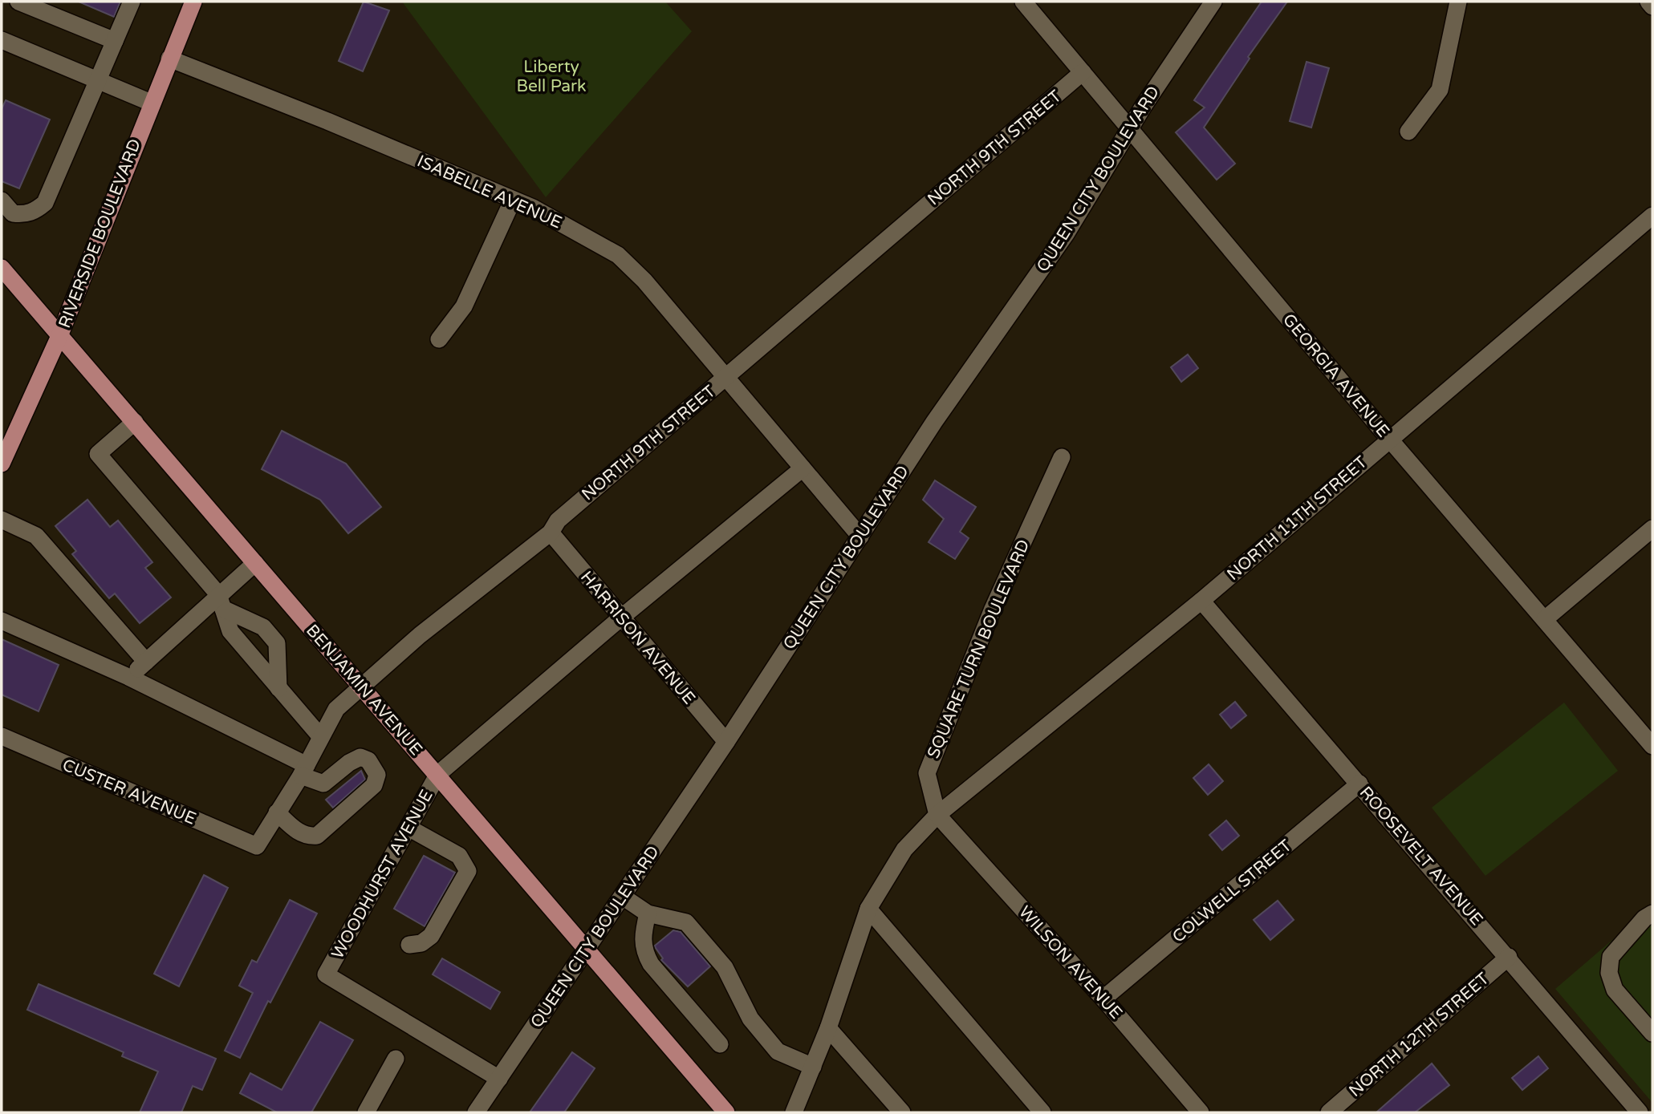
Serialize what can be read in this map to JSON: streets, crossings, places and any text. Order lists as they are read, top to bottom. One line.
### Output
{"streets":{"main road":["RIVERSIDE BOULEVARD","BENJAMIN AVENUE"],"street":["NORTH 9TH STREET","QUEEN CITY BOULEVARD","ISABELLE AVENUE","GEORGIA AVENUE","NORTH 11TH STREET","HARRISON AVENUE","SQUARE TURN BOULEVARD","CUSTER AVENUE","ROOSEVELT AVENUE","WOODHURST AVENUE","COLWELL STREET","WILSON AVENUE","NORTH 12TH STREET"]},"crossings":[["NORTH 9TH STREET","ISABELLE AVENUE"],["NORTH 9TH STREET","GEORGIA AVENUE"],["NORTH 9TH STREET","HARRISON AVENUE"],["NORTH 9TH STREET","BENJAMIN AVENUE"],["NORTH 9TH STREET","CUSTER AVENUE"],["QUEEN CITY BOULEVARD","ISABELLE AVENUE"],["QUEEN CITY BOULEVARD","GEORGIA AVENUE"],["QUEEN CITY BOULEVARD","HARRISON AVENUE"],["QUEEN CITY BOULEVARD","BENJAMIN AVENUE"],["QUEEN CITY BOULEVARD","WOODHURST AVENUE"],["ISABELLE AVENUE","RIVERSIDE BOULEVARD"],["RIVERSIDE BOULEVARD","BENJAMIN AVENUE"],["GEORGIA AVENUE","NORTH 11TH STREET"],["NORTH 11TH STREET","SQUARE TURN BOULEVARD"],["NORTH 11TH STREET","ROOSEVELT AVENUE"],["NORTH 11TH STREET","WILSON AVENUE"],["SQUARE TURN BOULEVARD","WILSON AVENUE"],["BENJAMIN AVENUE","WOODHURST AVENUE"],["ROOSEVELT AVENUE","COLWELL STREET"],["ROOSEVELT AVENUE","NORTH 12TH STREET"],["COLWELL STREET","WILSON AVENUE"]],"parks":["Liberty Bell Park"]}
